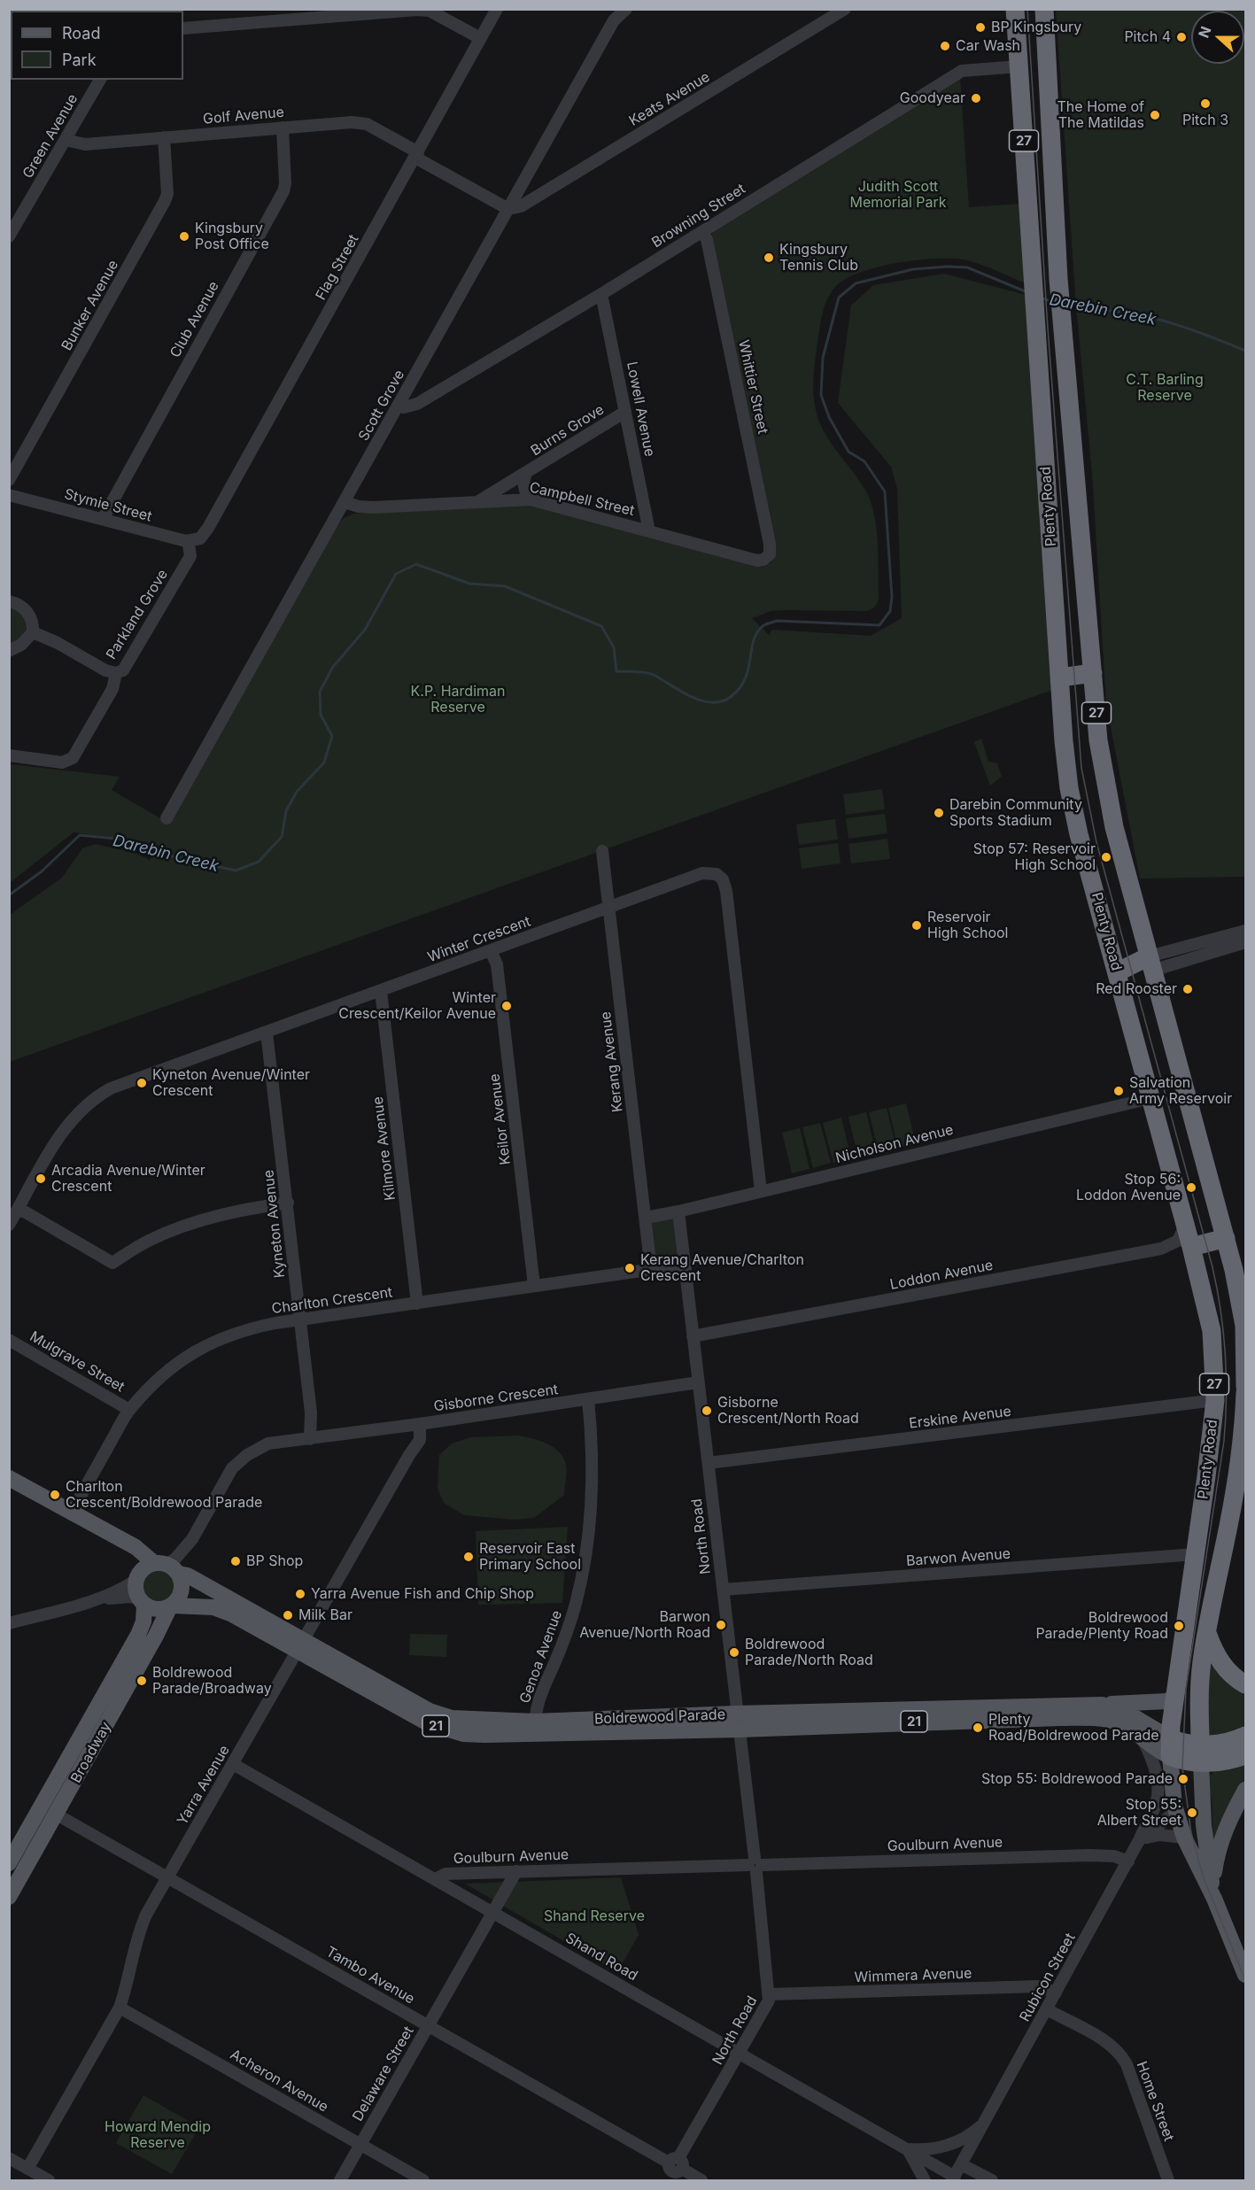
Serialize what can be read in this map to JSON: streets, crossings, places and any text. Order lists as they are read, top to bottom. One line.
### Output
{"streets":{"highway":["27","Plenty Road","21"],"main road":["Boldrewood Parade","Broadway"],"street":["Keats Avenue","Golf Avenue","Green Avenue","Browning Street","Flag Street","Bunker Avenue","Club Avenue","Whittier Street","Scott Grove","Lowell Avenue","Burns Grove","Campbell Street","Stymie Street","Parkland Grove","Winter Crescent","Kerang Avenue","Keilor Avenue","Nicholson Avenue","Kilmore Avenue","Kyneton Avenue","Loddon Avenue","Charlton Crescent","Mulgrave Street","Gisborne Crescent","Erskine Avenue","North Road","Barwon Avenue","Genoa Avenue","Yarra Avenue","Goulburn Avenue","Shand Road","Tambo Avenue","Wimmera Avenue","Rubicon Street","Delaware Street","Acheron Avenue","Home Street"]},"crossings":[["Keats Avenue","Golf Avenue"],["Keats Avenue","Scott Grove"],["Golf Avenue","Green Avenue"],["Golf Avenue","Flag Street"],["Golf Avenue","Bunker Avenue"],["Golf Avenue","Club Avenue"],["Golf Avenue","Scott Grove"],["Browning Street","Whittier Street"],["Browning Street","Scott Grove"],["Browning Street","Lowell Avenue"],["Browning Street","Plenty Road"],["Flag Street","Stymie Street"],["Club Avenue","Stymie Street"],["Whittier Street","Campbell Street"],["Scott Grove","Campbell Street"],["Lowell Avenue","Burns Grove"],["Lowell Avenue","Campbell Street"],["Burns Grove","Campbell Street"],["Stymie Street","Parkland Grove"],["Plenty Road","Nicholson Avenue"],["Plenty Road","Loddon Avenue"],["Plenty Road","Erskine Avenue"],["Plenty Road","Barwon Avenue"],["Plenty Road","Boldrewood Parade"],["Plenty Road","21"],["Plenty Road","Rubicon Street"],["Winter Crescent","Kerang Avenue"],["Winter Crescent","Keilor Avenue"],["Winter Crescent","Nicholson Avenue"],["Winter Crescent","Kilmore Avenue"],["Winter Crescent","Kyneton Avenue"],["Kerang Avenue","Nicholson Avenue"],["Kerang Avenue","Charlton Crescent"],["Keilor Avenue","Charlton Crescent"],["Nicholson Avenue","North Road"],["Kilmore Avenue","Charlton Crescent"],["Kyneton Avenue","Charlton Crescent"],["Kyneton Avenue","Gisborne Crescent"],["Loddon Avenue","North Road"],["Charlton Crescent","Mulgrave Street"],["Charlton Crescent","North Road"],["Charlton Crescent","Boldrewood Parade"],["Gisborne Crescent","North Road"],["Gisborne Crescent","Genoa Avenue"],["Gisborne Crescent","Boldrewood Parade"],["Gisborne Crescent","21"],["Gisborne Crescent","Broadway"],["Gisborne Crescent","Yarra Avenue"],["Erskine Avenue","North Road"],["North Road","Barwon Avenue"],["North Road","Boldrewood Parade"],["North Road","Goulburn Avenue"],["North Road","Shand Road"],["North Road","Tambo Avenue"],["North Road","Wimmera Avenue"],["Genoa Avenue","Boldrewood Parade"],["Boldrewood Parade","21"],["Boldrewood Parade","Broadway"],["Boldrewood Parade","Yarra Avenue"],["Boldrewood Parade","Rubicon Street"],["21","Broadway"],["Broadway","Tambo Avenue"],["Yarra Avenue","Shand Road"],["Yarra Avenue","Tambo Avenue"],["Yarra Avenue","Acheron Avenue"],["Goulburn Avenue","Shand Road"],["Goulburn Avenue","Rubicon Street"],["Goulburn Avenue","Delaware Street"],["Shand Road","Rubicon Street"],["Shand Road","Delaware Street"],["Tambo Avenue","Delaware Street"],["Wimmera Avenue","Rubicon Street"],["Rubicon Street","Home Street"],["Delaware Street","Acheron Avenue"]],"water":["Darebin Creek"],"parks":["Judith Scott Memorial Park","C.T. Barling Reserve","K.P. Hardiman Reserve","Shand Reserve","Howard Mendip Reserve"],"places":["BP Kingsbury","Pitch 4","Car Wash","Goodyear","Pitch 3","The Home of The Matildas","Kingsbury Post Office","Kingsbury Tennis Club","Darebin Community Sports Stadium","Stop 57: Reservoir High School","Reservoir High School","Red Rooster","Winter Crescent/Keilor Avenue","Kyneton Avenue/Winter Crescent","Salvation Army Reservoir","Arcadia Avenue/Winter Crescent","Stop 56: Loddon Avenue","Kerang Avenue/Charlton Crescent","Gisborne Crescent/North Road","Charlton Crescent/Boldrewood Parade","Reservoir East Primary School","BP Shop","Yarra Avenue Fish and Chip Shop","Milk Bar","Barwon Avenue/North Road","Boldrewood Parade/Plenty Road","Boldrewood Parade/North Road","Boldrewood Parade/Broadway","Plenty Road/Boldrewood Parade","Stop 55: Boldrewood Parade","Stop 55: Albert Street"],"legend":["Road","Park"],"north":"left"}
